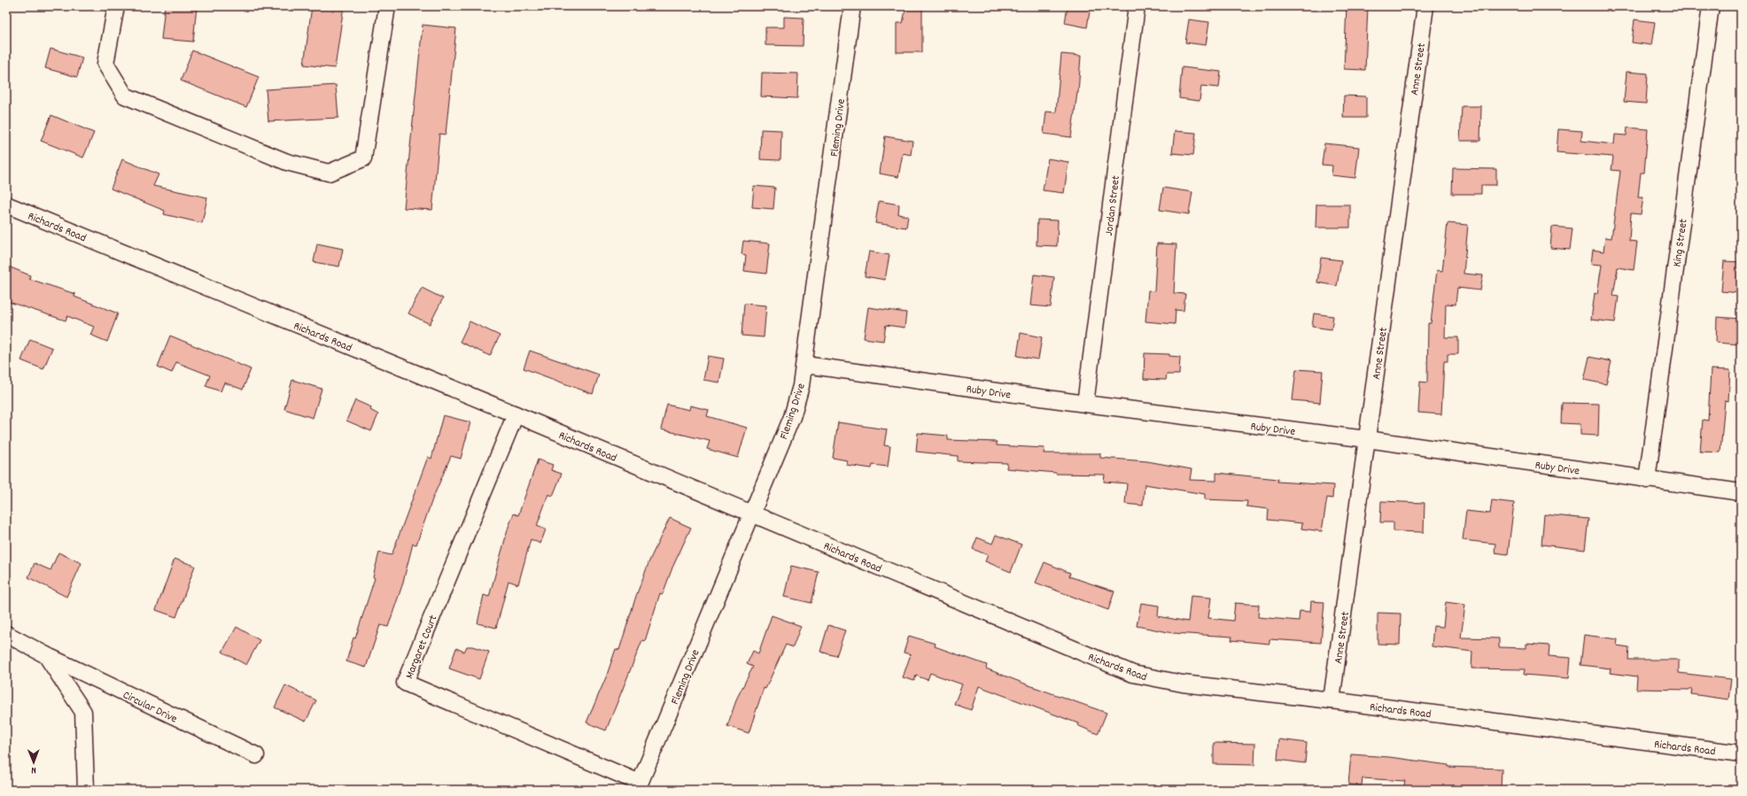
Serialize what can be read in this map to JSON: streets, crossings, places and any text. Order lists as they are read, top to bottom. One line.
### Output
{"streets":{"street":["Anne Street","Fleming Drive","Jordan Street","Richards Road","King Street","Ruby Drive","Margaret Court","Circular Drive"]},"crossings":[["Anne Street","Richards Road"],["Anne Street","Ruby Drive"],["Fleming Drive","Richards Road"],["Fleming Drive","Ruby Drive"],["Fleming Drive","Margaret Court"],["Jordan Street","Ruby Drive"],["Richards Road","Margaret Court"],["King Street","Ruby Drive"]],"north":"bottom"}
